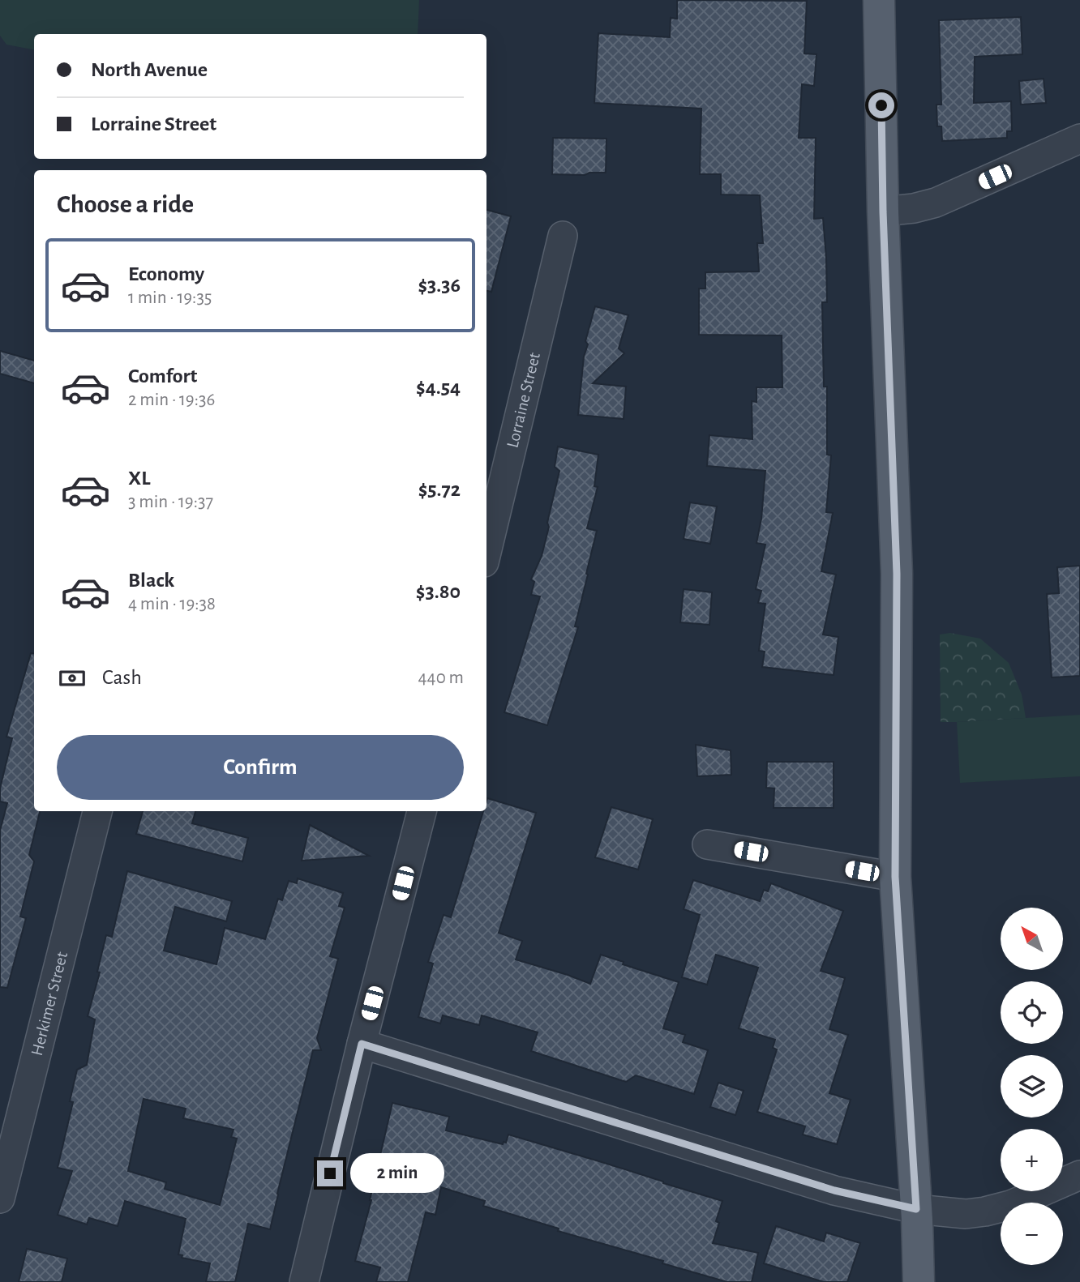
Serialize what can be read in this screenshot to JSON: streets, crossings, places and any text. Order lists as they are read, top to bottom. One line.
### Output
{"streets":{"street":["Lorraine Street","Herkimer Street"]},"north":"top left","page":{"banner":["North Avenue","Lorraine Street"],"heading":"Choose a ride","list":[{"name":"Economy","note":"1 min · 19:35","value":"$3.36"},{"name":"Comfort","note":"2 min · 19:36","value":"$4.54"},{"name":"XL","note":"3 min · 19:37","value":"$5.72"},{"name":"Black","note":"4 min · 19:38","value":"$3.80"}],"pay":["Cash","440 m"],"buttons":"Confirm","map_buttons":["+","−"],"bubble":"2 min"}}
